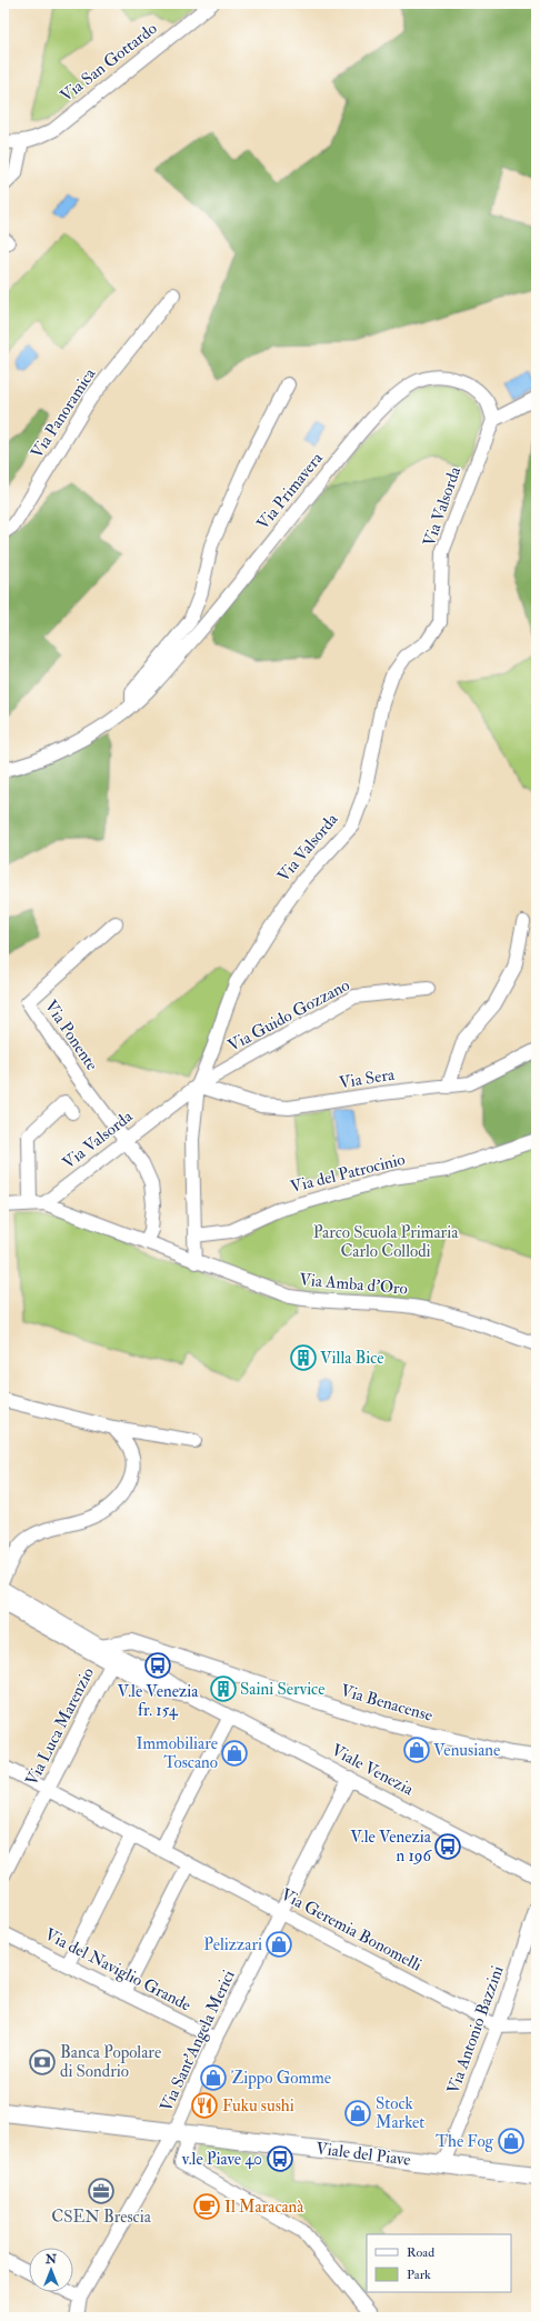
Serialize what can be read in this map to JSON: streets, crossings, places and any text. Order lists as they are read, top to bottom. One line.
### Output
{"streets":{"main road":["Viale del Piave"],"street":["Via San Gottardo","Via Panoramica","Via Primavera","Via Valsorda","Via Guido Gozzano","Via Ponente","Via Sera","Via del Patrocinio","Via Amba d'Oro","Via Benacense","Via Luca Marenzio","Viale Venezia","Via Geremia Bonomelli","Via del Naviglio Grande","Via Antonio Bazzini","Via Sant'Angela Merici"]},"crossings":[["Via Primavera","Via Valsorda"],["Via Valsorda","Via Guido Gozzano"],["Via Valsorda","Via Ponente"],["Via Valsorda","Via Sera"],["Via Valsorda","Via Amba d'Oro"],["Via Guido Gozzano","Via Sera"],["Via Benacense","Viale Venezia"],["Via Luca Marenzio","Viale Venezia"],["Via Luca Marenzio","Via Geremia Bonomelli"],["Viale Venezia","Via Sant'Angela Merici"],["Via Geremia Bonomelli","Via Antonio Bazzini"],["Via Geremia Bonomelli","Via Sant'Angela Merici"],["Via del Naviglio Grande","Via Sant'Angela Merici"],["Via Antonio Bazzini","Viale del Piave"],["Via Sant'Angela Merici","Viale del Piave"]],"parks":["Parco Scuola Primaria Carlo Collodi"],"places":{"building":["Villa Bice","Saini Service"],"bus stop":["V.le Venezia fr. 154","V.le Venezia n 196","v.le Piave 40"],"shop":["Venusiane","Immobiliare Toscano","Pelizzari","Zippo Gomme","Stock Market","The Fog"],"bank":["Banca Popolare di Sondrio"],"restaurant":["Fuku sushi"],"office":["CSEN Brescia"],"cafe":["Il Maracanà"]},"legend":["Road","Park"],"north":"top"}
